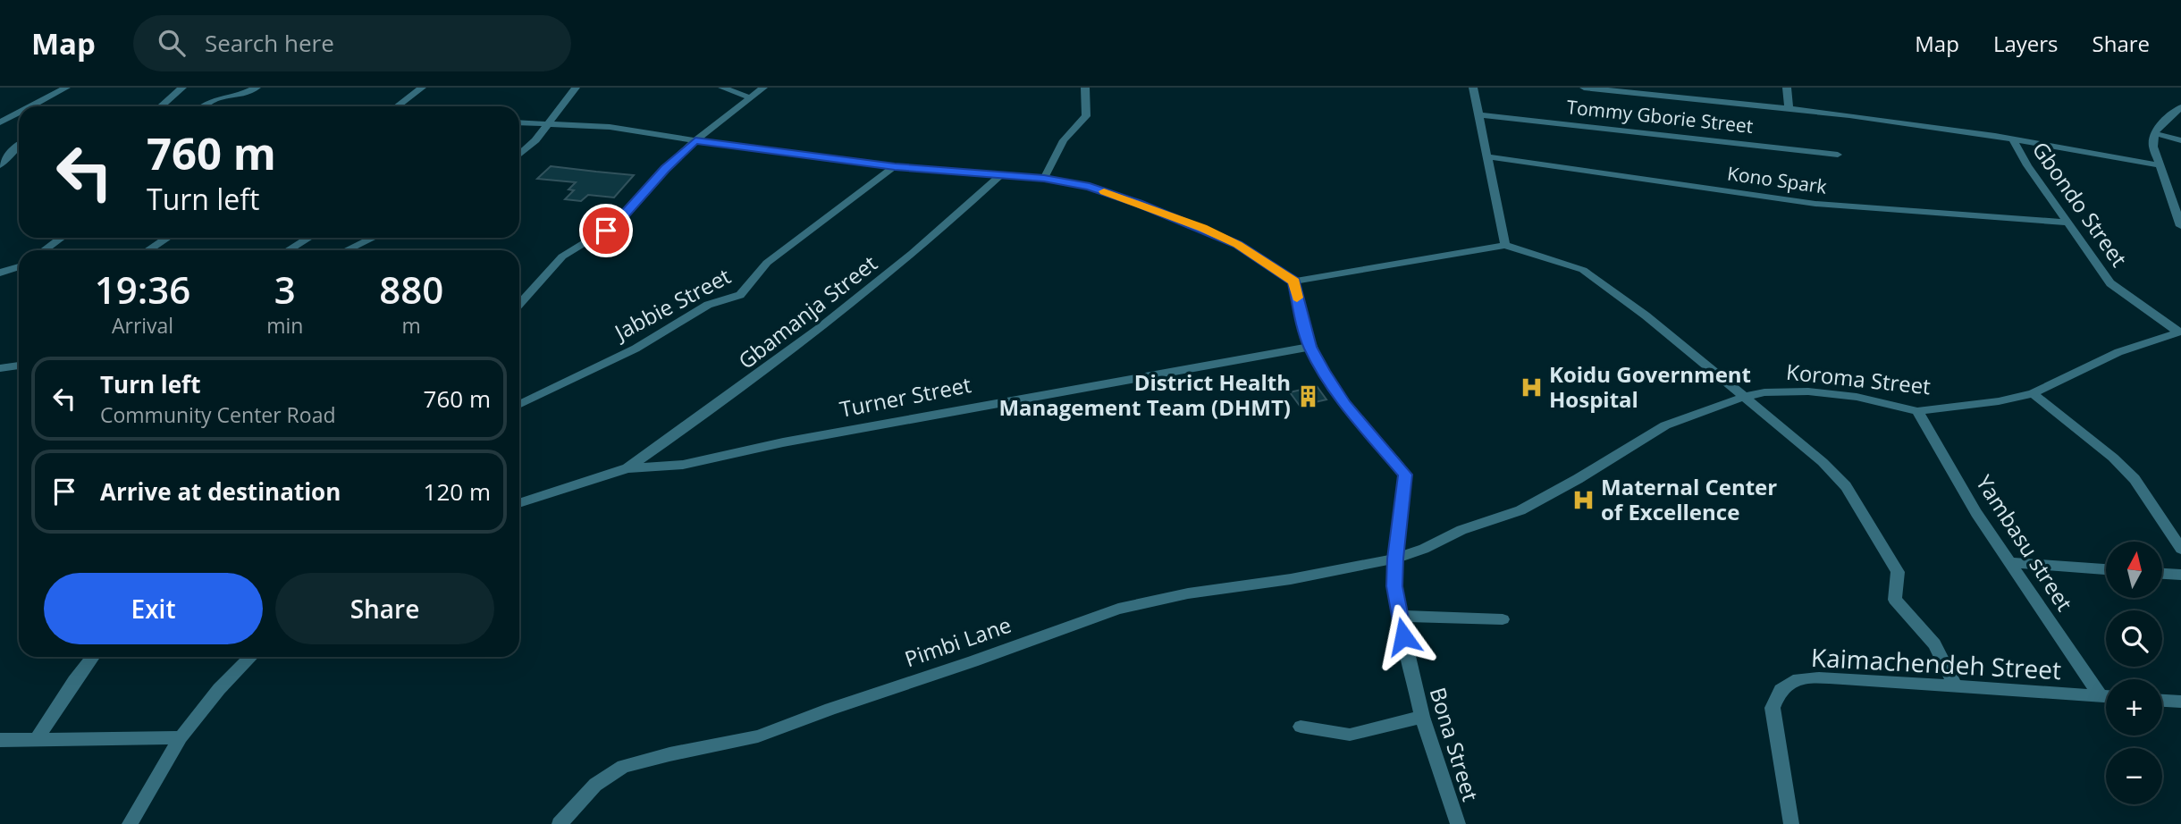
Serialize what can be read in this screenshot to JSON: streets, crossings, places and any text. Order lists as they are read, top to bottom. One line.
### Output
{"streets":{"street":["Tommy Gborie Street","Kono Spark","Gbondo Street","Jabbie Street","Gbamanja Street","Koroma Street","Turner Street","Yambasu street","Pimbi Lane","Kaimachendeh Street","Bona Street"]},"crossings":[["Kono Spark","Gbondo Street"],["Gbondo Street","Koroma Street"],["Gbamanja Street","Turner Street"],["Koroma Street","Yambasu street"],["Koroma Street","Pimbi Lane"],["Koroma Street","Bona Street"],["Turner Street","Bona Street"],["Pimbi Lane","Bona Street"]],"places":{"hospital":["Koidu Government Hospital","Maternal Center of Excellence"],"building":["District Health Management Team (DHMT)"]},"north":"top","page":{"header":"Map","search":"Search here","nav":["Map","Layers","Share"],"turn":["760 m","Turn left"],"eta":["19:36","Arrival","3","min","880","m"],"list":[{"name":"Turn left","note":"Community Center Road","value":"760 m"},{"name":"Arrive at destination","value":"120 m"}],"map_buttons":["+","−"],"buttons":["Exit","Share"]}}
